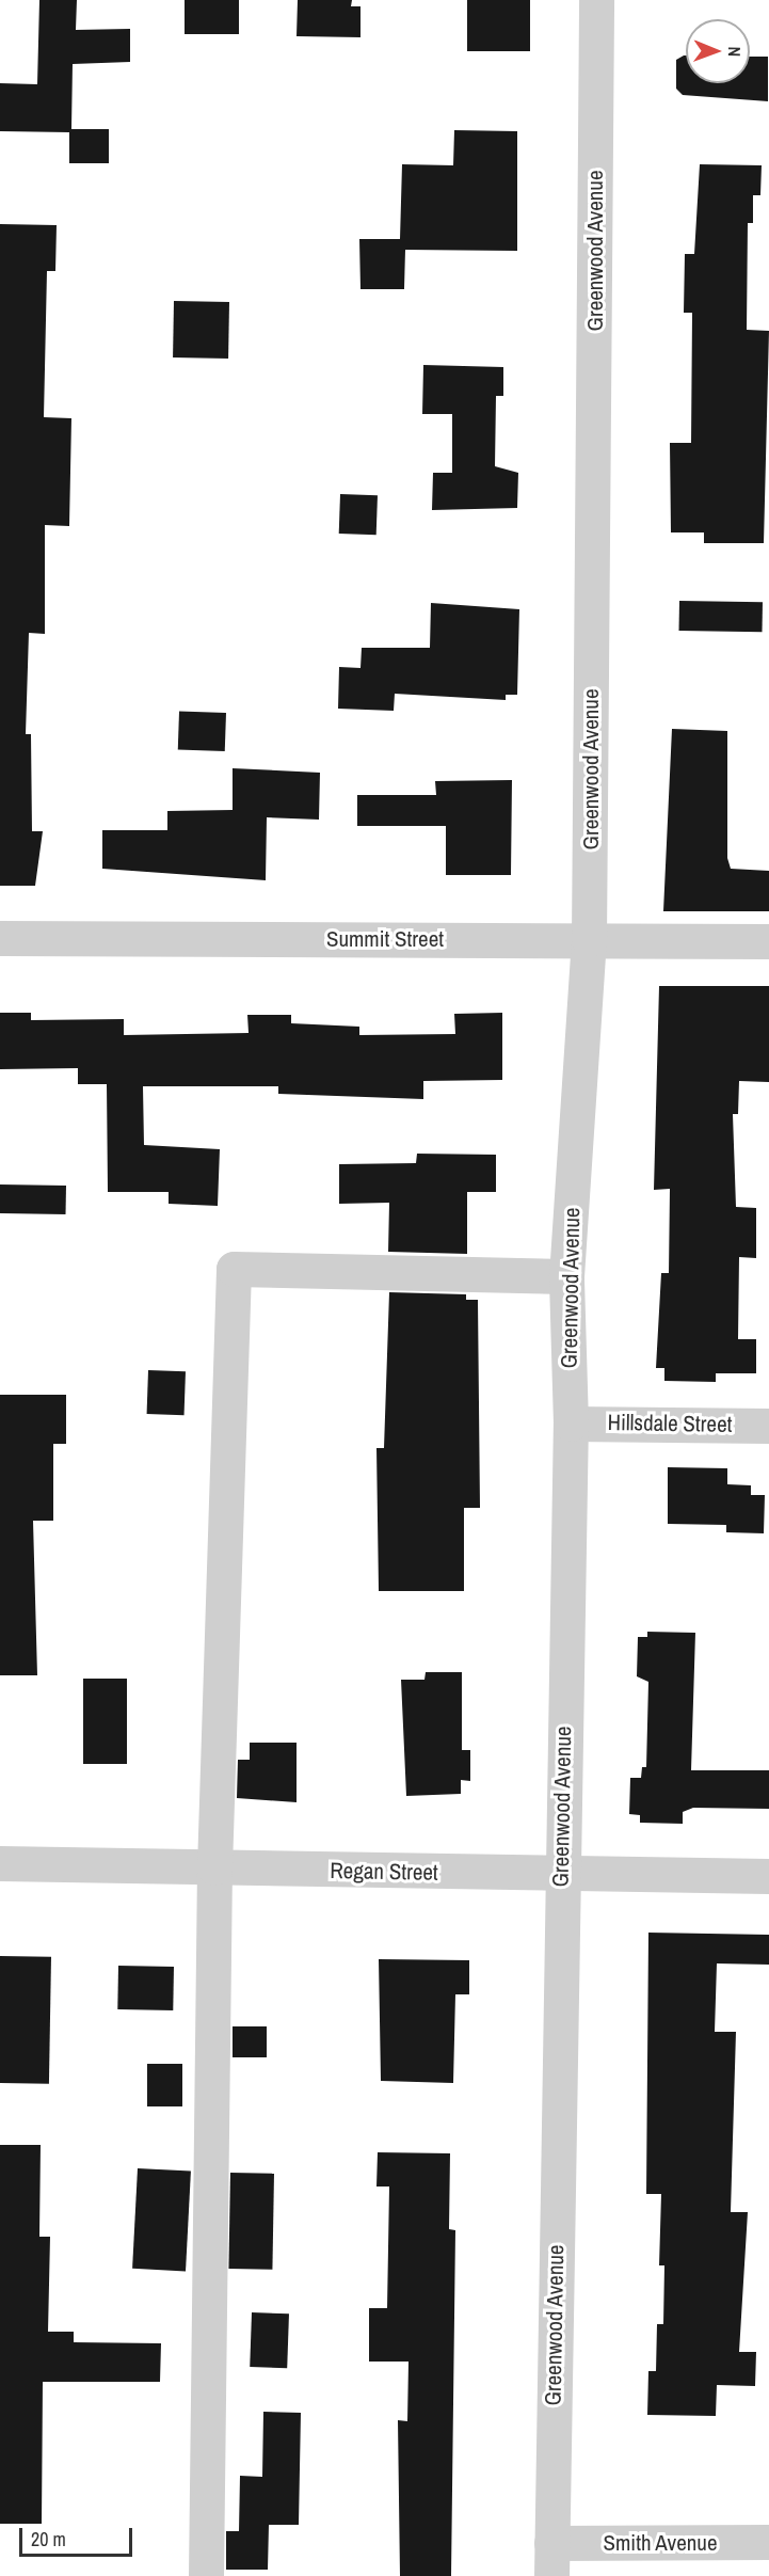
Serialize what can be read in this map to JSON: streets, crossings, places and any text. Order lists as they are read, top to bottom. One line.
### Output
{"streets":{"street":["Greenwood Avenue","Summit Street","Hillsdale Street","Regan Street","Smith Avenue"]},"crossings":[["Greenwood Avenue","Summit Street"],["Greenwood Avenue","Hillsdale Street"],["Greenwood Avenue","Regan Street"],["Greenwood Avenue","Smith Avenue"]],"scale_bar":"20 m","north":"right"}
